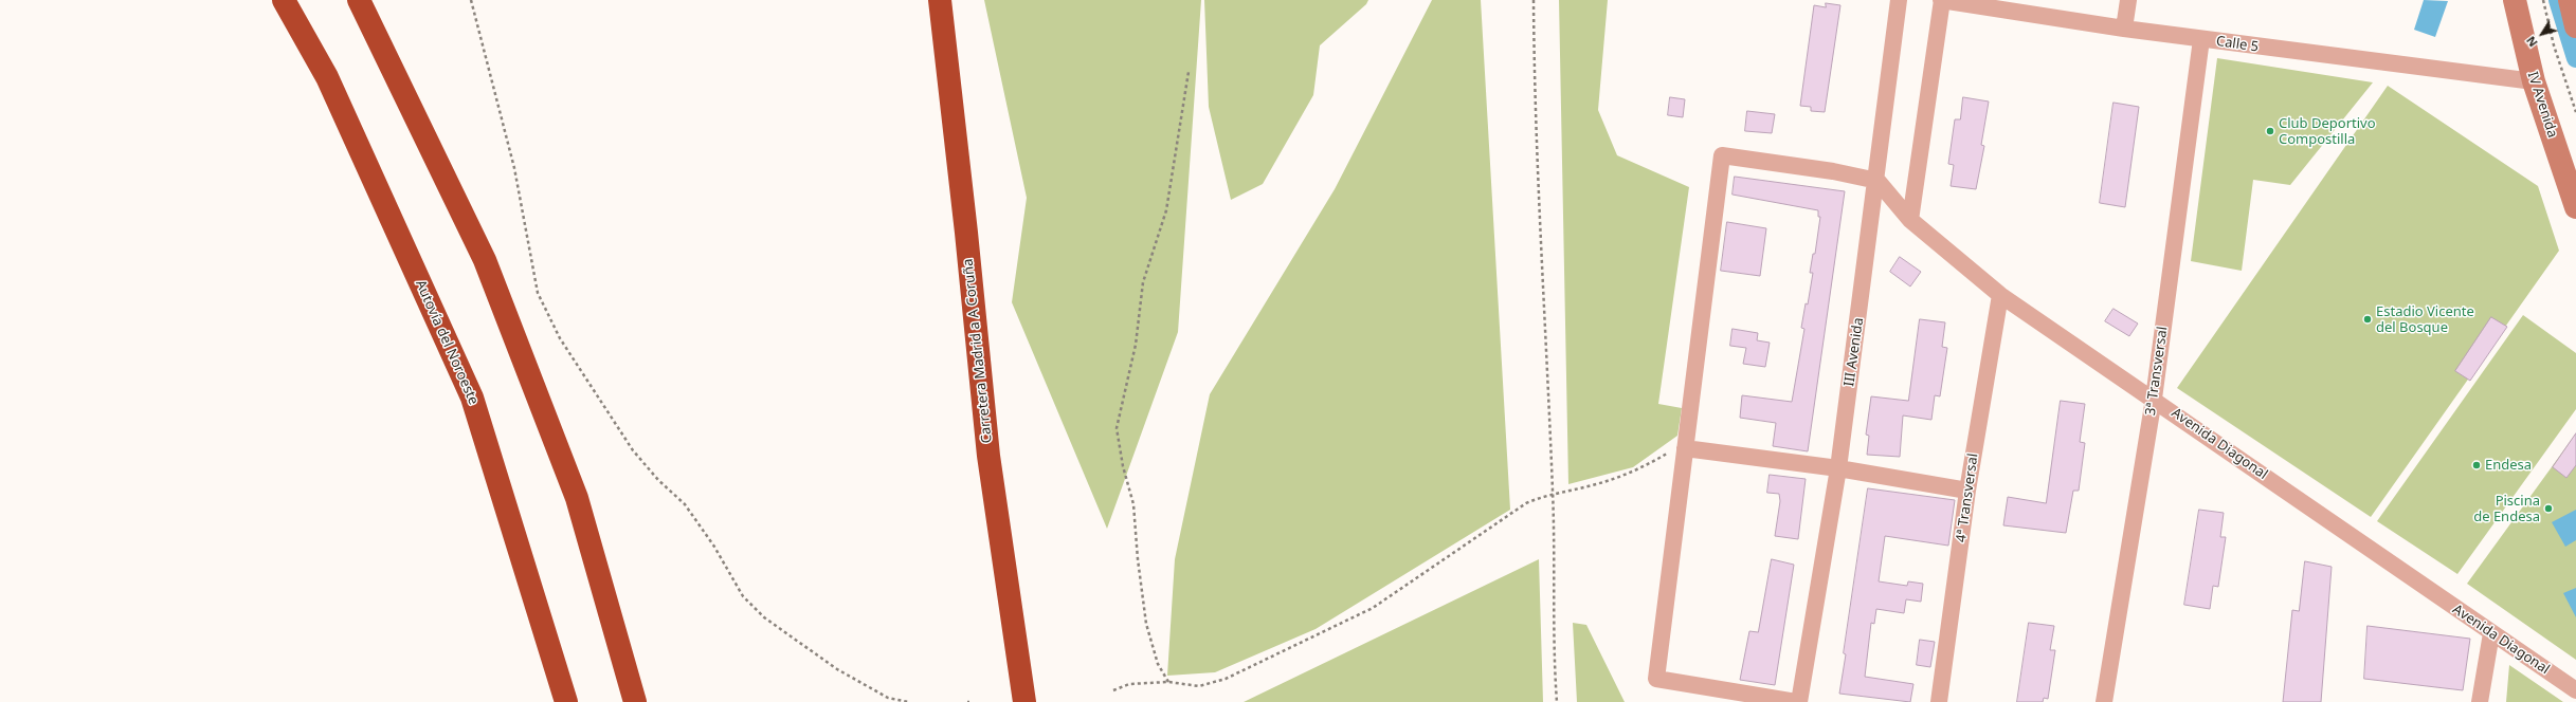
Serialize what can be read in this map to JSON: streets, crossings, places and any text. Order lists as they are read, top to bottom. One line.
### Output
{"streets":{"highway":["Autovía del Noroeste","Carretera Madrid a A Coruña"],"street":["Calle 5","IV Avenida","III Avenida","3ª Transversal","Avenida Diagonal","4ª Transversal"]},"crossings":[["Calle 5","IV Avenida"],["Calle 5","3ª Transversal"],["III Avenida","Avenida Diagonal"],["3ª Transversal","Avenida Diagonal"],["Avenida Diagonal","4ª Transversal"]],"places":["Club Deportivo Compostilla","Estadio Vicente del Bosque","Endesa","Piscina de Endesa"],"north":"bottom left"}
